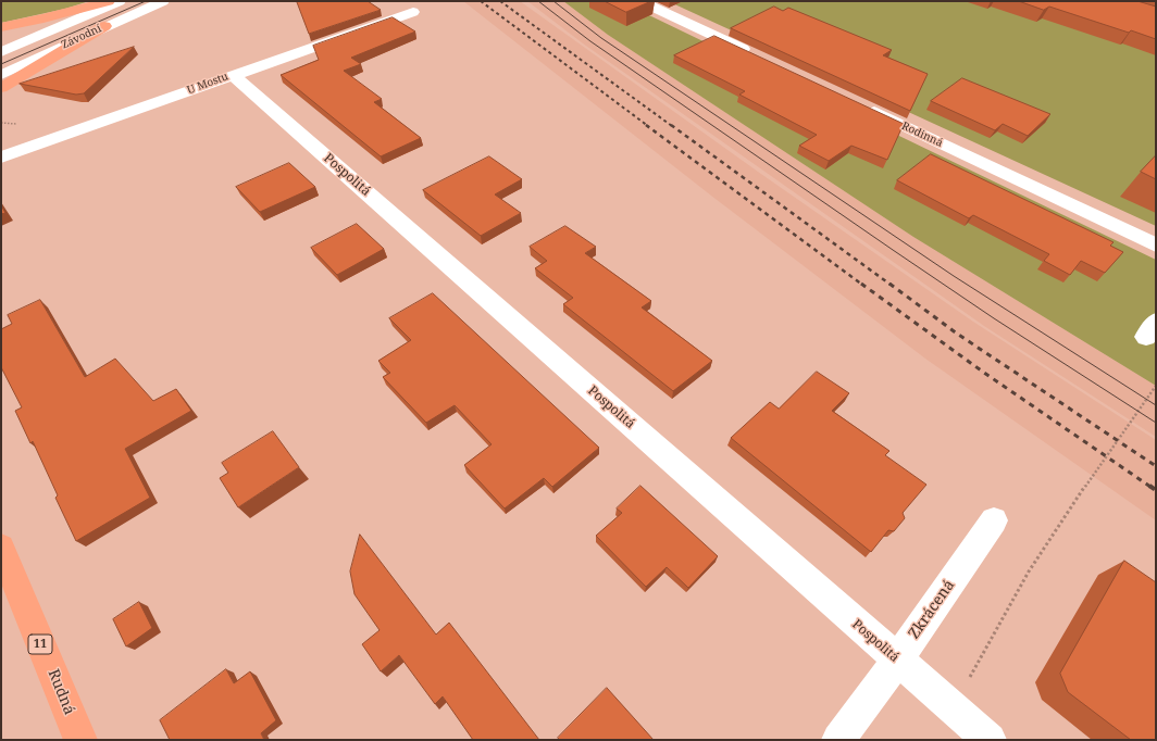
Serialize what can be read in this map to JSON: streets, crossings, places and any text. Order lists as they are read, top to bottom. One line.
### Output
{"streets":{"highway":["11","Rudná"],"street":["Závodní","U Mostu","Rodinná","Pospolitá","Zkrácená"]},"crossings":[["U Mostu","Pospolitá"],["Pospolitá","Zkrácená"]]}
